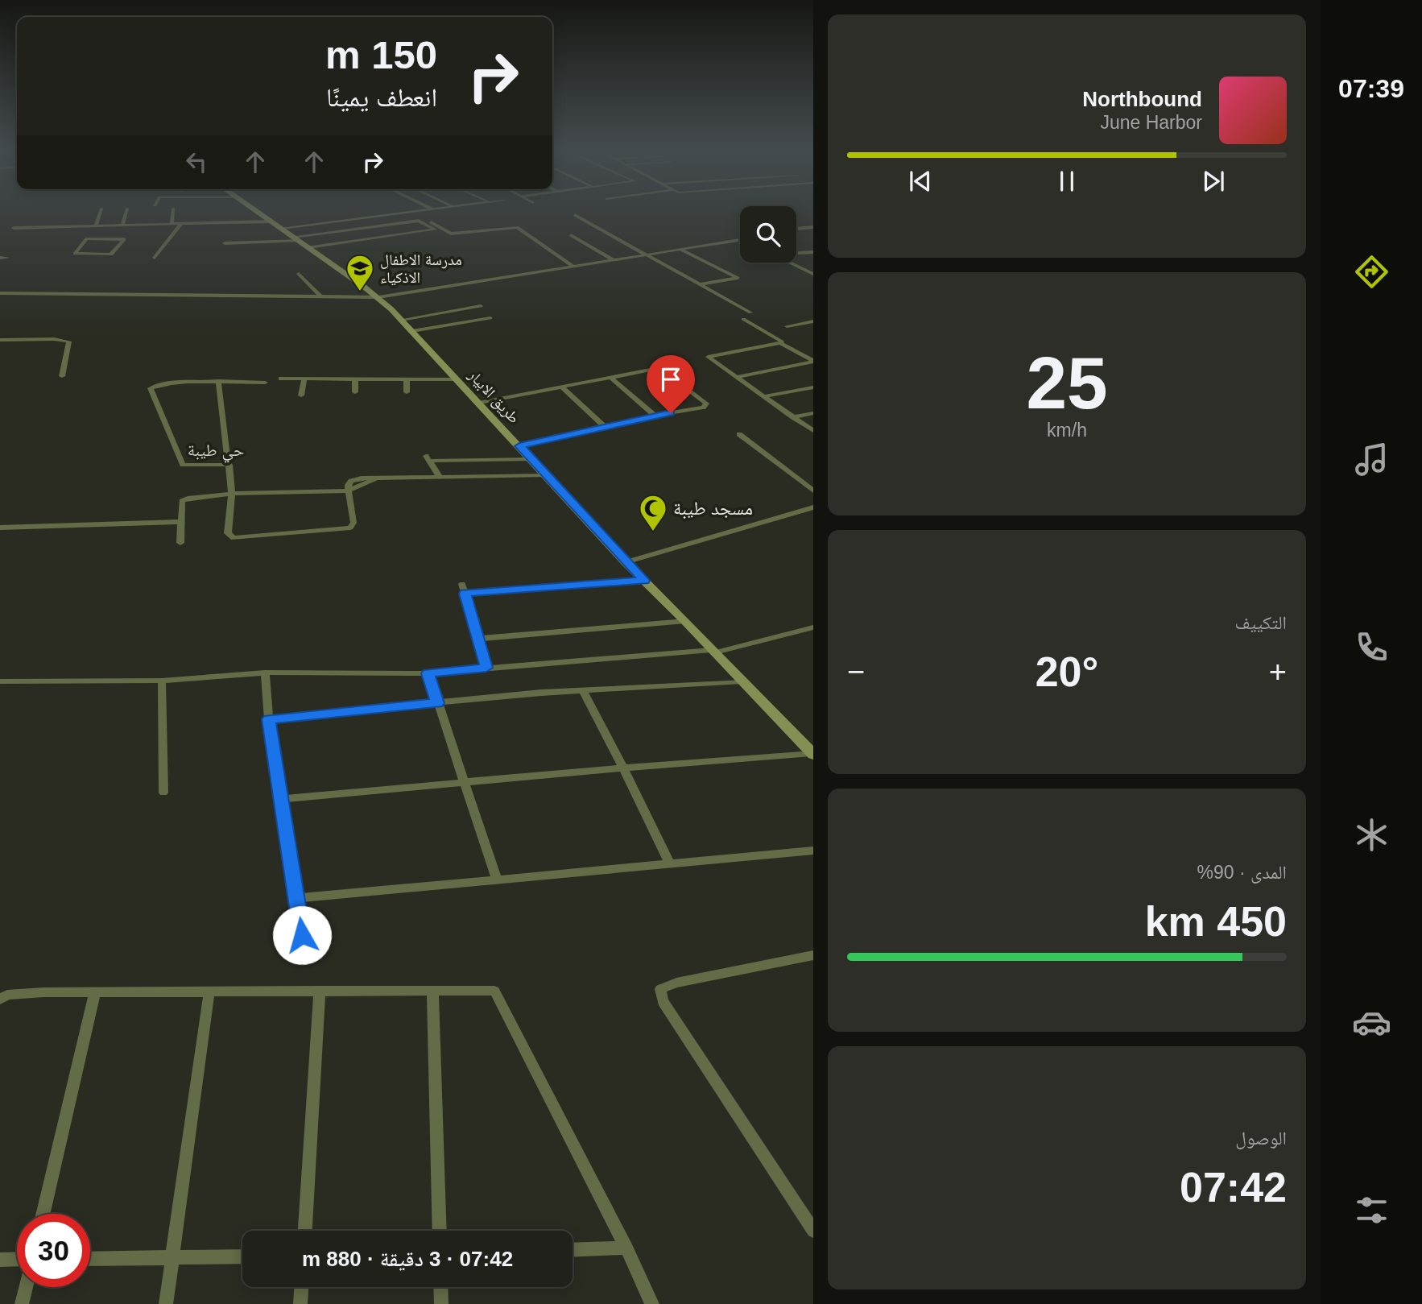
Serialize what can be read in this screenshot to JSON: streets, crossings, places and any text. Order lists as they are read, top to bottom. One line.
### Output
{"streets":{"main road":["طريق الابيار"]},"districts":["حي طيبة"],"places":{"school or university":["مدرسة الاطفال الاذكياء"],"mosque":["مسجد طيبة"]},"page":{"tabs":"07:39","turn":["150 m","انعطف يمينًا"],"song":["Northbound","June Harbor"],"tile":[["25","km/h"],"التكييف",["المدى · 90%","450 km"],["الوصول","07:42"]],"heat":["−","20°","+"],"limit":"30","trip":"07:42 · 3 دقيقة · 880 m"}}
